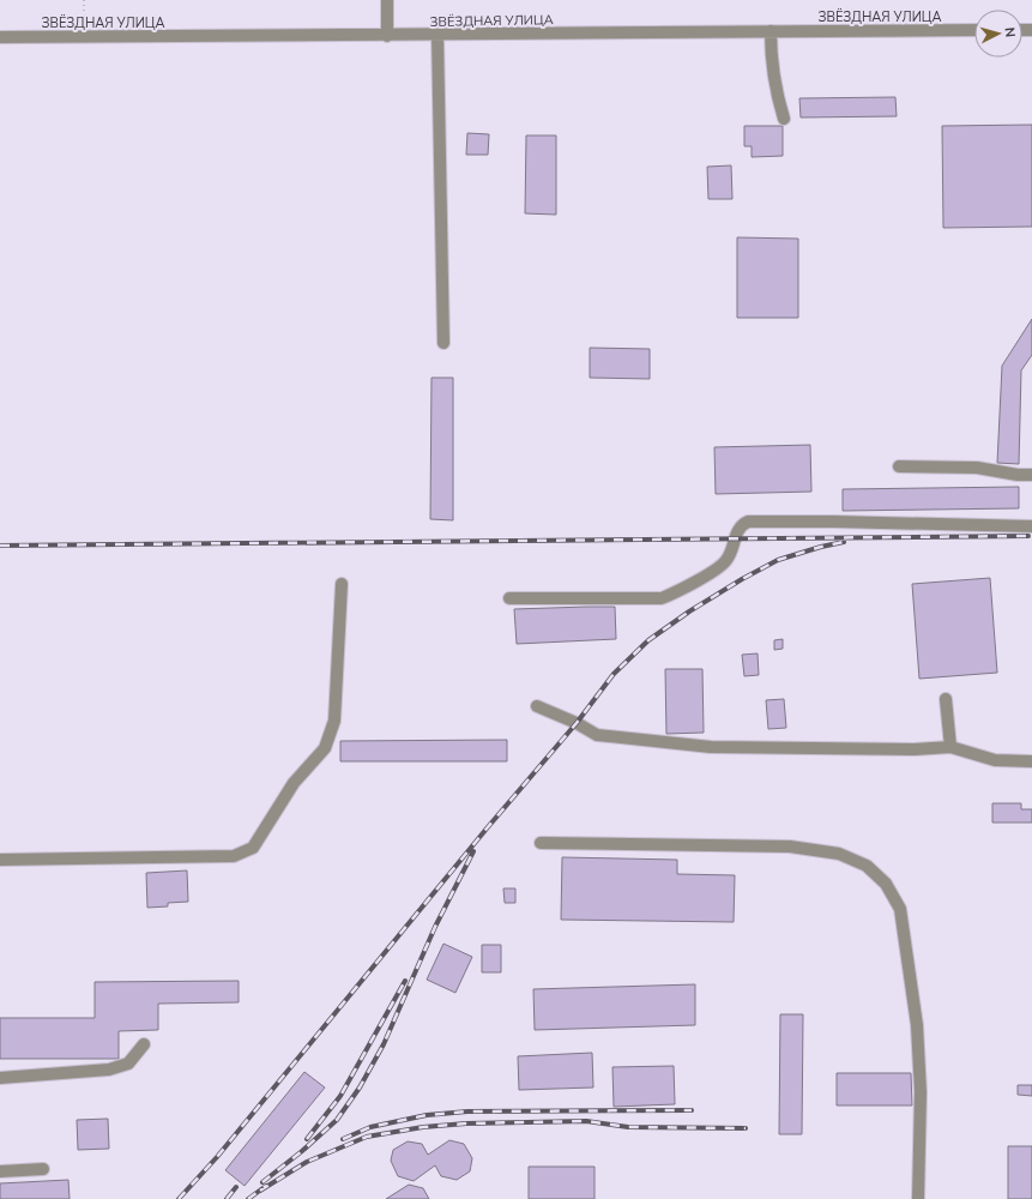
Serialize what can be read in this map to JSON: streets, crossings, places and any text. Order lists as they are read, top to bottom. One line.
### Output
{"streets":{"street":["ЗВЁЗДНАЯ УЛИЦА"]},"north":"right"}
